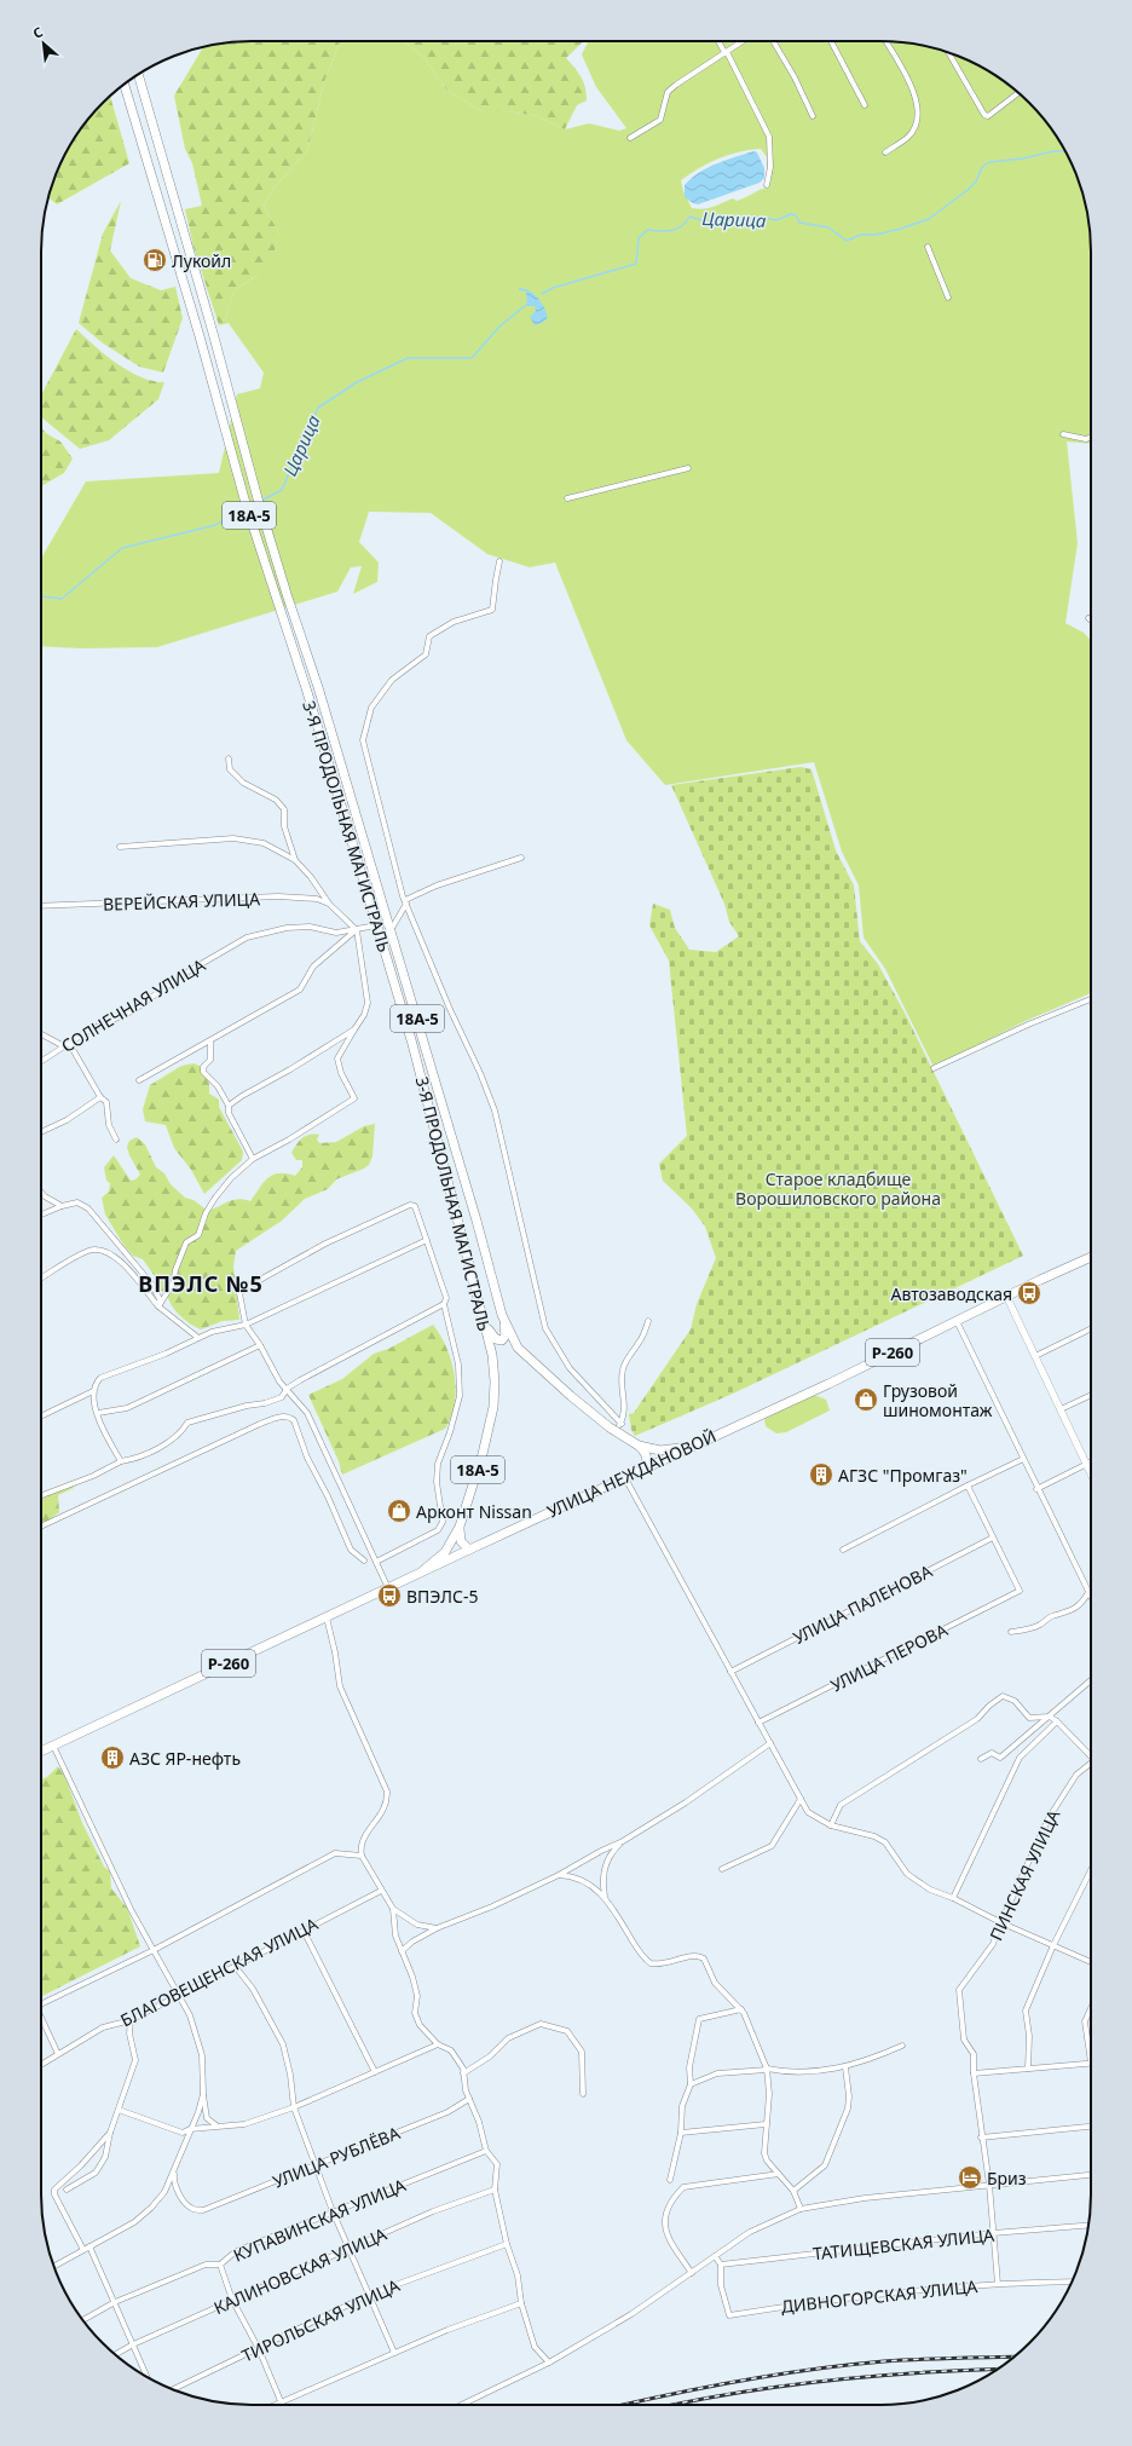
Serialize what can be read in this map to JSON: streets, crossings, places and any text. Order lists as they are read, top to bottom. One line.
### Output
{"streets":{"highway":["18А-5","3-Я ПРОДОЛЬНАЯ МАГИСТРАЛЬ","Р-260","УЛИЦА НЕЖДАНОВОЙ"],"street":["ВЕРЕЙСКАЯ УЛИЦА","СОЛНЕЧНАЯ УЛИЦА","УЛИЦА ПАЛЕНОВА","УЛИЦА ПЕРОВА","ПИНСКАЯ УЛИЦА","БЛАГОВЕЩЕНСКАЯ УЛИЦА","УЛИЦА РУБЛЁВА","КУПАВИНСКАЯ УЛИЦА","ТАТИЩЕВСКАЯ УЛИЦА","КАЛИНОВСКАЯ УЛИЦА","ДИВНОГОРСКАЯ УЛИЦА","ТИРОЛЬСКАЯ УЛИЦА"]},"crossings":[["3-Я ПРОДОЛЬНАЯ МАГИСТРАЛЬ","СОЛНЕЧНАЯ УЛИЦА"],["3-Я ПРОДОЛЬНАЯ МАГИСТРАЛЬ","УЛИЦА НЕЖДАНОВОЙ"],["УЛИЦА ПАЛЕНОВА","УЛИЦА ПЕРОВА"],["ПИНСКАЯ УЛИЦА","ТАТИЩЕВСКАЯ УЛИЦА"],["ПИНСКАЯ УЛИЦА","ДИВНОГОРСКАЯ УЛИЦА"],["ТАТИЩЕВСКАЯ УЛИЦА","ДИВНОГОРСКАЯ УЛИЦА"]],"districts":["ВПЭЛС №5"],"water":["Царица"],"parks":["Старое кладбище Ворошиловского района"],"places":{"fuel station":["Лукойл"],"bus stop":["Автозаводская","ВПЭЛС-5"],"shop":["Грузовой шиномонтаж","Арконт Nissan"],"building":["АГЗС \"Промгаз\"","АЗС ЯР-нефть"],"hotel":["Бриз"]},"north":"top left"}
